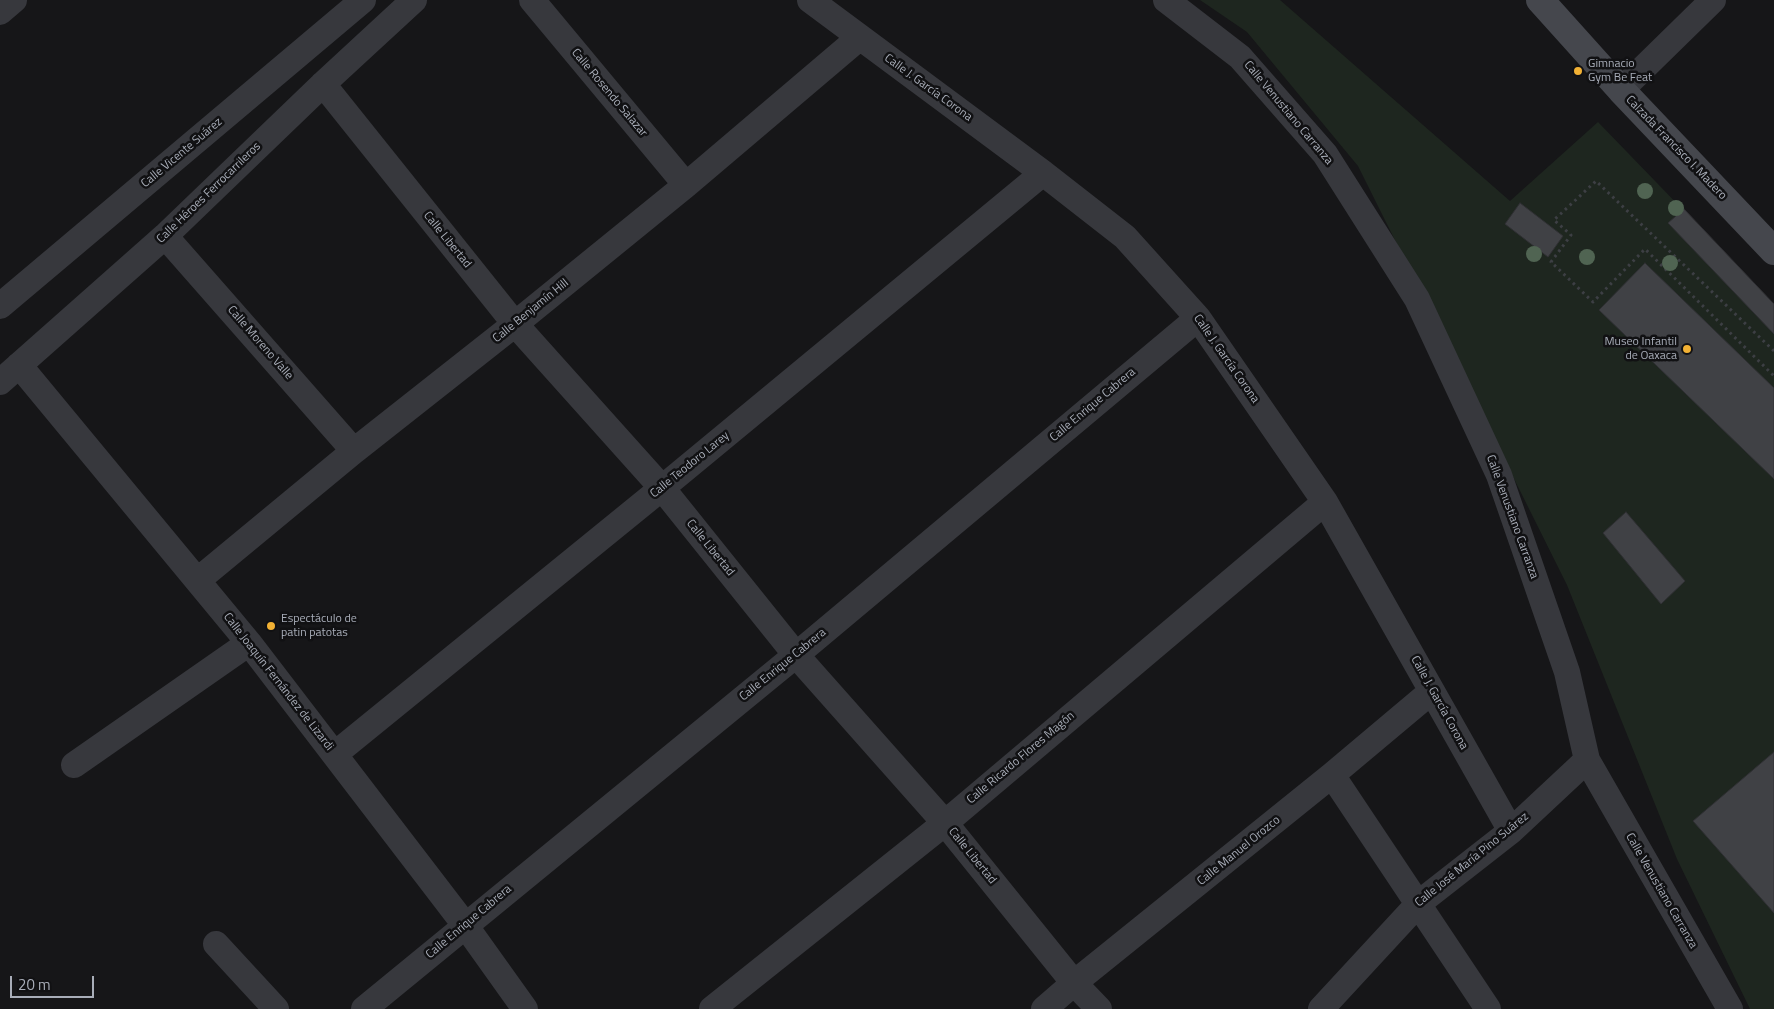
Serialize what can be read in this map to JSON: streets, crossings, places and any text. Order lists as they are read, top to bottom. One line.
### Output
{"streets":{"main road":["Calzada Francisco I. Madero"],"street":["Calle J. García Corona","Calle Rosendo Salazar","Calle Venustiano Carranza","Calle Vicente Suárez","Calle Héroes Ferrocarrileros","Calle Libertad","Calle Benjamín Hill","Calle Moreno Valle","Calle Enrique Cabrera","Calle Teodoro Larey","Calle Joaquín Fernández de Lizardi","Calle Ricardo Flores Magón","Calle Manuel Orozco","Calle José María Pino Suárez"]},"crossings":[["Calle J. García Corona","Calle Benjamín Hill"],["Calle J. García Corona","Calle Enrique Cabrera"],["Calle J. García Corona","Calle Teodoro Larey"],["Calle J. García Corona","Calle Ricardo Flores Magón"],["Calle J. García Corona","Calle Manuel Orozco"],["Calle J. García Corona","Calle José María Pino Suárez"],["Calle Rosendo Salazar","Calle Benjamín Hill"],["Calle Venustiano Carranza","Calle José María Pino Suárez"],["Calle Héroes Ferrocarrileros","Calle Libertad"],["Calle Héroes Ferrocarrileros","Calle Moreno Valle"],["Calle Héroes Ferrocarrileros","Calle Joaquín Fernández de Lizardi"],["Calle Libertad","Calle Benjamín Hill"],["Calle Libertad","Calle Enrique Cabrera"],["Calle Libertad","Calle Teodoro Larey"],["Calle Libertad","Calle Ricardo Flores Magón"],["Calle Libertad","Calle Manuel Orozco"],["Calle Benjamín Hill","Calle Moreno Valle"],["Calle Benjamín Hill","Calle Joaquín Fernández de Lizardi"],["Calle Enrique Cabrera","Calle Joaquín Fernández de Lizardi"],["Calle Teodoro Larey","Calle Joaquín Fernández de Lizardi"]],"places":["Gimnacio Gym Be Feat","Museo Infantil de Oaxaca","Espectáculo de patin patotas"],"scale_bar":"20 m"}
